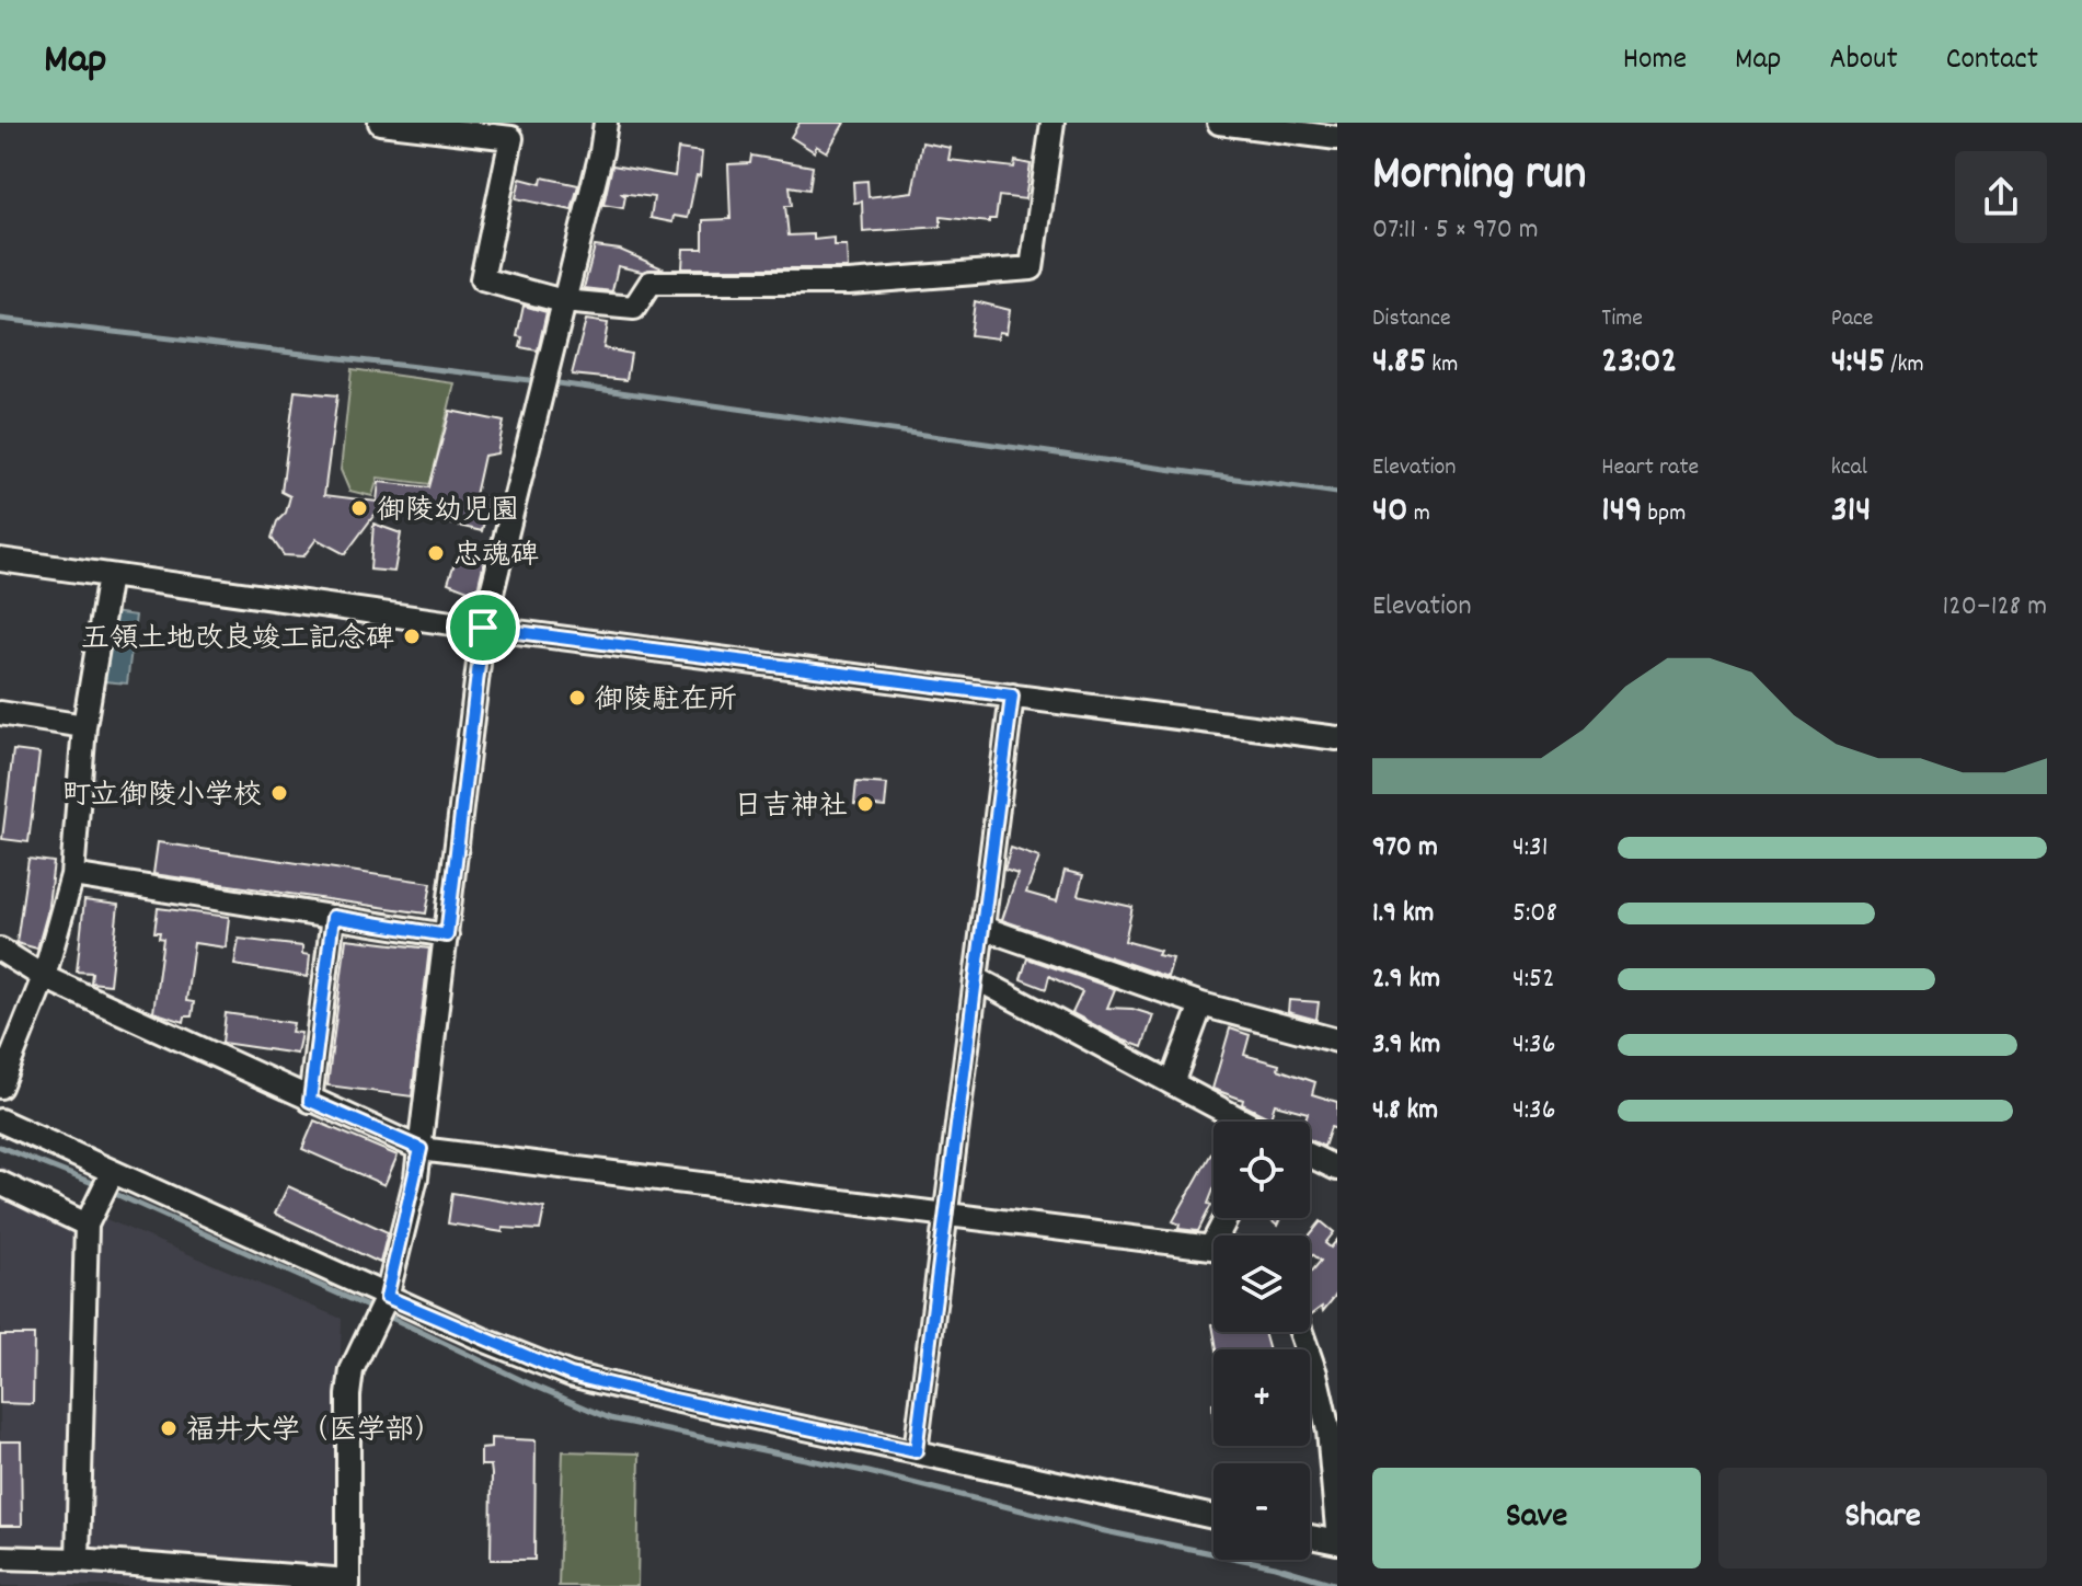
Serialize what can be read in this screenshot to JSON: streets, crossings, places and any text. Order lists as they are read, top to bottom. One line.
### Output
{"places":["御陵幼児園","忠魂碑","五領土地改良竣工記念碑","御陵駐在所","町立御陵小学校","日吉神社","福井大学（医学部）"],"page":{"header":"Map","nav":["Home","Map","About","Contact"],"heading":["Morning run","07:11 · 5 × 970 m"],"stats":[["Distance","4.85 km"],["Time","23:02"],["Pace","4:45 /km"],["Elevation","40 m"],["Heart rate","149 bpm"],["kcal","314"]],"chart":["Elevation","120–128 m"],"list":[{"name":"970 m","note":"4:31"},{"name":"1.9 km","note":"5:08"},{"name":"2.9 km","note":"4:52"},{"name":"3.9 km","note":"4:36"},{"name":"4.8 km","note":"4:36"}],"map_buttons":["+","−"],"buttons":["Save","Share"]}}
